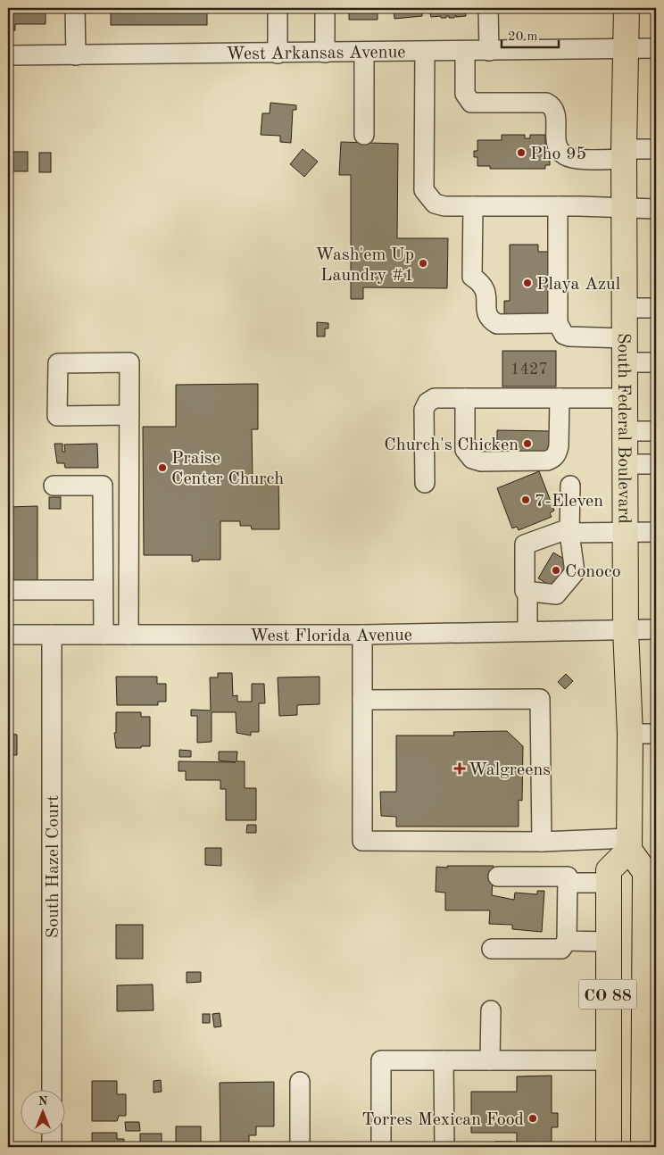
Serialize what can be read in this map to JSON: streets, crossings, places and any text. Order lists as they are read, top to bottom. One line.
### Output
{"streets":{"main road":["South Federal Boulevard","CO 88"],"street":["West Arkansas Avenue","West Florida Avenue","South Hazel Court"]},"crossings":[["West Arkansas Avenue","South Federal Boulevard"],["South Federal Boulevard","West Florida Avenue"],["South Federal Boulevard","CO 88"],["West Florida Avenue","South Hazel Court"]],"places":{"other":["Pho 95","Wash'em Up Laundry #1","Playa Azul","Church's Chicken","Praise Center Church","7-Eleven","Conoco","Torres Mexican Food"],"health":["Walgreens"]},"house_numbers":["1427"],"scale_bar":"20 m","north":"top"}
